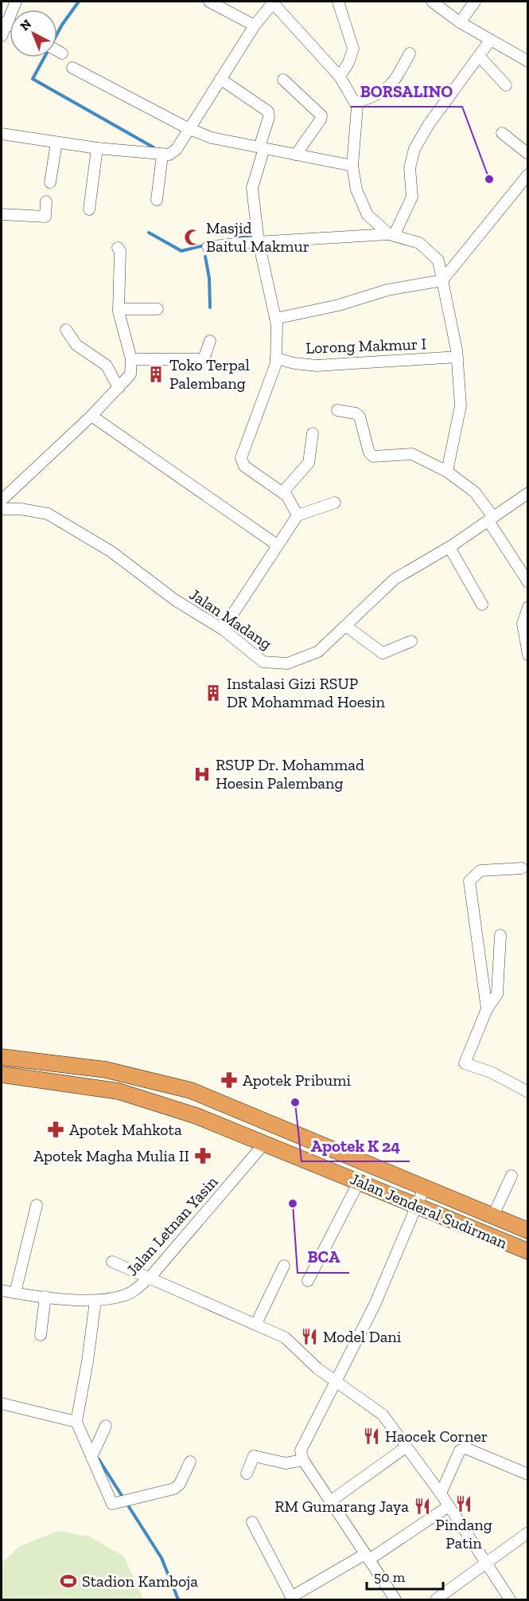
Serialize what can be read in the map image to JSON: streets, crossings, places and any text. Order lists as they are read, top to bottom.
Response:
{
  "streets": {
    "highway": ["Jalan Jenderal Sudirman"],
    "street": ["Lorong Makmur I", "Jalan Madang", "Jalan Letnan Yasin"]
  },
  "crossings": [
    ["Jalan Jenderal Sudirman", "Jalan Letnan Yasin"]
  ],
  "places": {
    "other": ["BORSALINO", "Apotek K 24", "BCA"],
    "mosque": ["Masjid Baitul Makmur"],
    "building": ["Toko Terpal Palembang", "Instalasi Gizi RSUP DR Mohammad Hoesin"],
    "hospital": ["RSUP Dr. Mohammad Hoesin Palembang"],
    "pharmacy": ["Apotek Pribumi", "Apotek Mahkota", "Apotek Magha Mulia II"],
    "restaurant": [
      "Model Dani",
      "Haocek Corner",
      "Pindang Patin",
      "RM Gumarang Jaya"
    ],
    "sports": ["Stadion Kamboja"]
  },
  "scale_bar": "50 m",
  "north": "top left"
}
